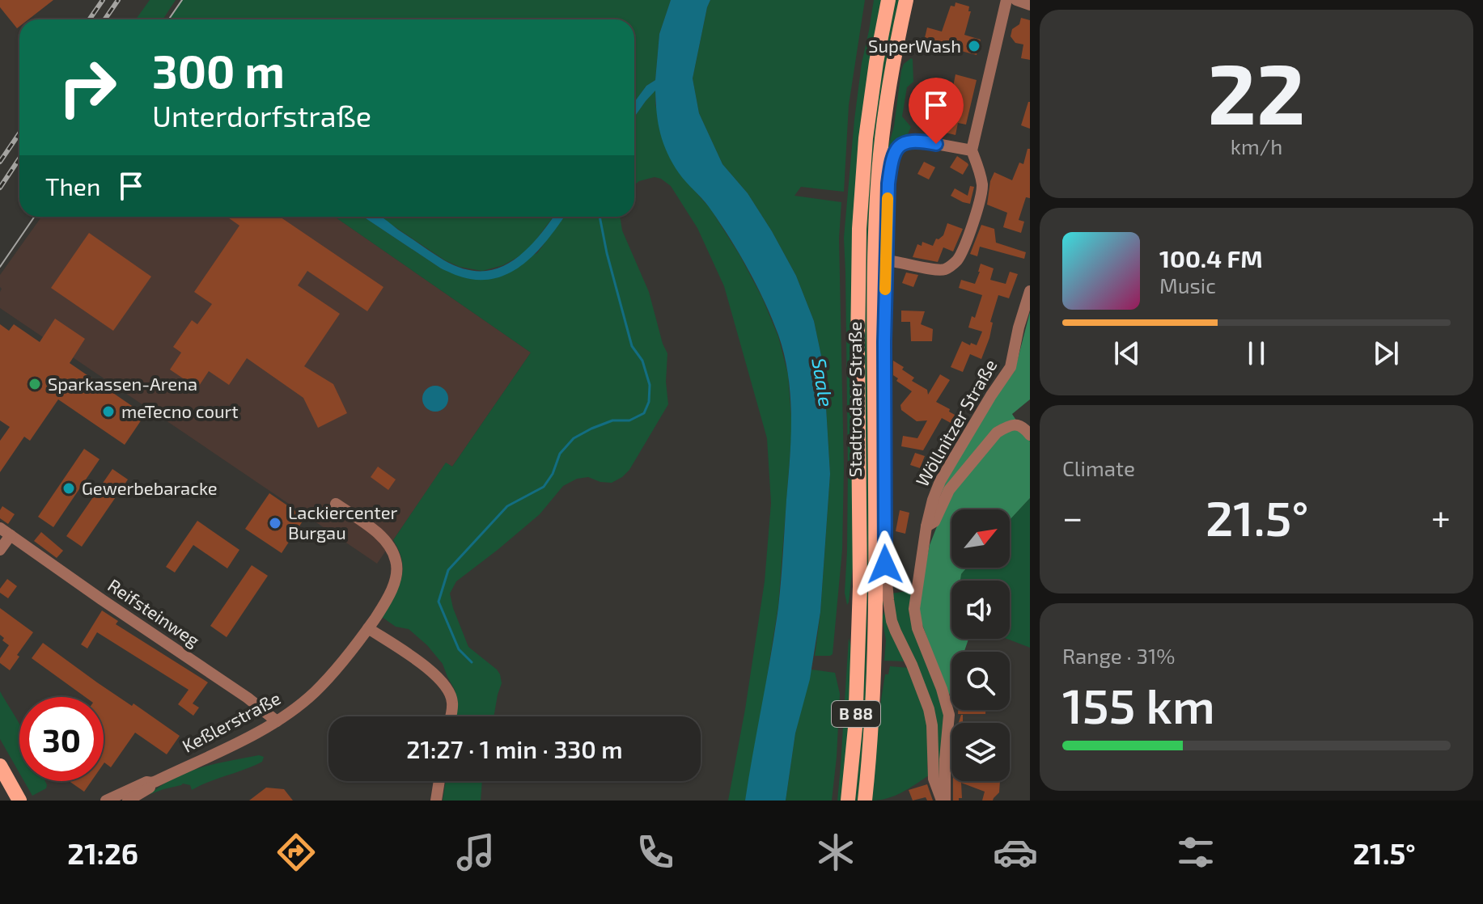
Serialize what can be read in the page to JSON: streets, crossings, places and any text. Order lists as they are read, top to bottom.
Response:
{
  "streets": {
    "main road": ["Stadtrodaer Straße", "B 88"],
    "street": ["Wöllnitzer Straße", "Reifsteinweg", "Keßlerstraße"]
  },
  "crossings": [
    ["Reifsteinweg", "Keßlerstraße"]
  ],
  "water": ["Saale"],
  "places": [
    "SuperWash",
    "Sparkassen-Arena",
    "meTecno court",
    "Gewerbebaracke",
    "Lackiercenter Burgau"
  ],
  "north": "top right",
  "page": {
    "tile": [
      ["22", "km/h"],
      "Climate",
      ["Range · 31%", "155 km"]
    ],
    "turn": ["300 m", "Unterdorfstraße"],
    "then": "Then",
    "song": ["100.4 FM", "Music"],
    "heat": ["−", "21.5°", "+"],
    "limit": "30",
    "trip": "21:27 · 1 min · 330 m",
    "tabs": ["21:26", "21.5°"]
  }
}
